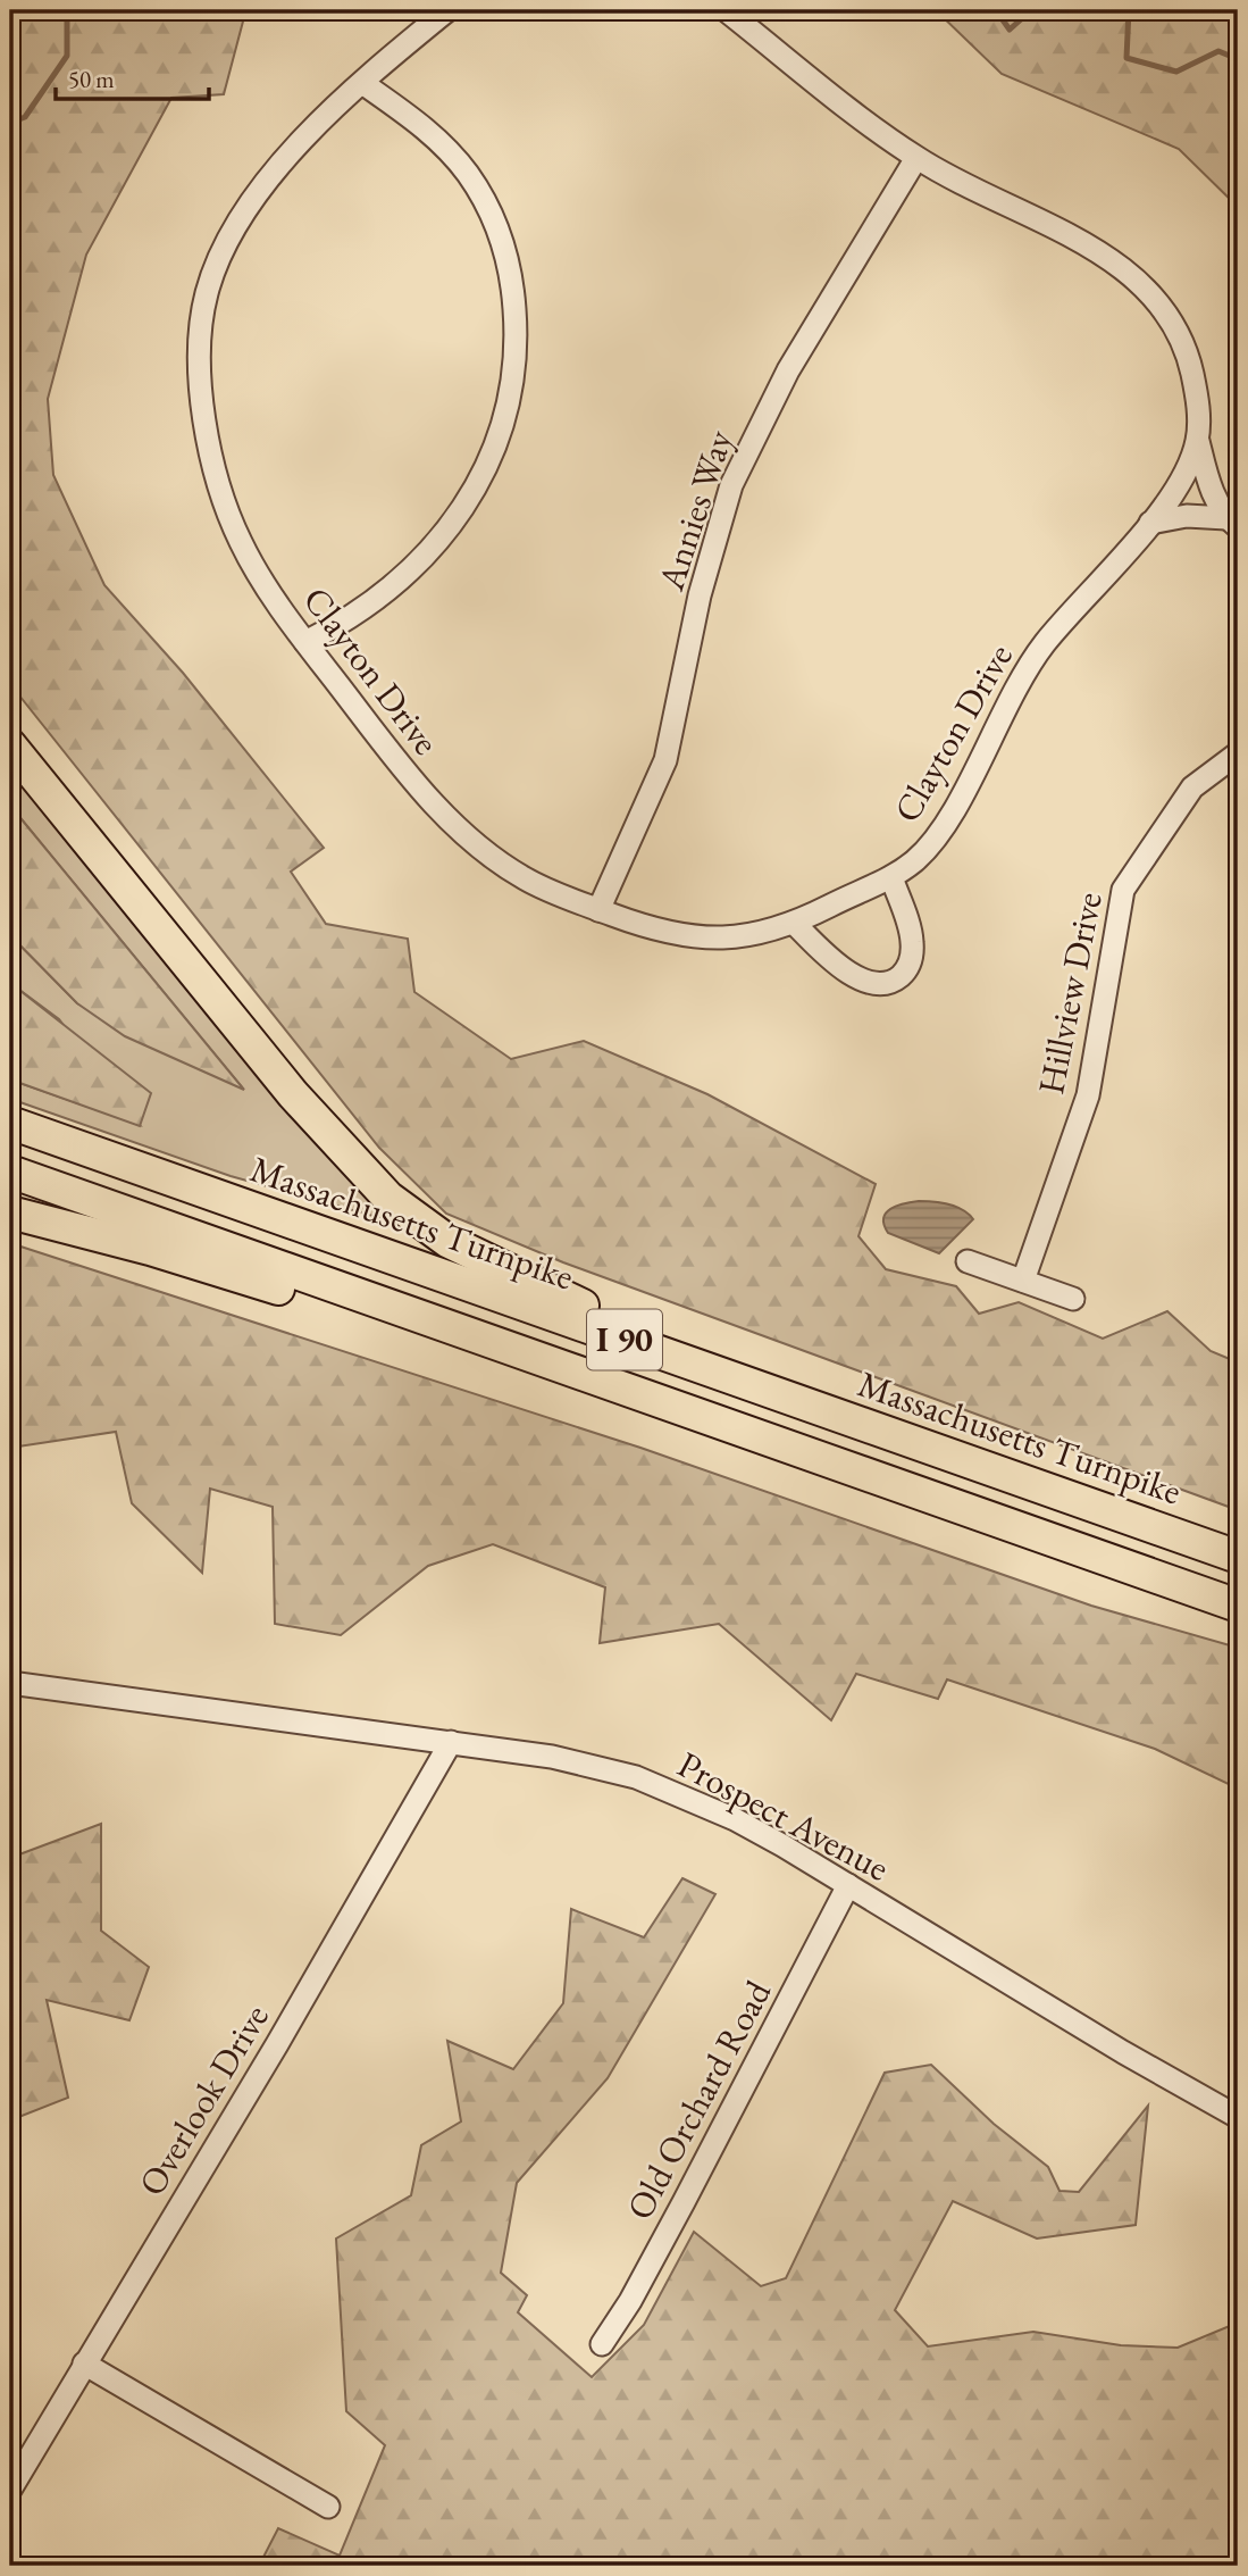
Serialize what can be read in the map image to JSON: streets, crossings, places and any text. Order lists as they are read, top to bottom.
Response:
{
  "streets": {
    "highway": ["Massachusetts Turnpike", "I 90"],
    "street": [
      "Annies Way",
      "Clayton Drive",
      "Hillview Drive",
      "Prospect Avenue",
      "Overlook Drive",
      "Old Orchard Road"
    ]
  },
  "crossings": [
    ["Annies Way", "Clayton Drive"],
    ["Prospect Avenue", "Overlook Drive"],
    ["Prospect Avenue", "Old Orchard Road"]
  ],
  "scale_bar": "50 m"
}
